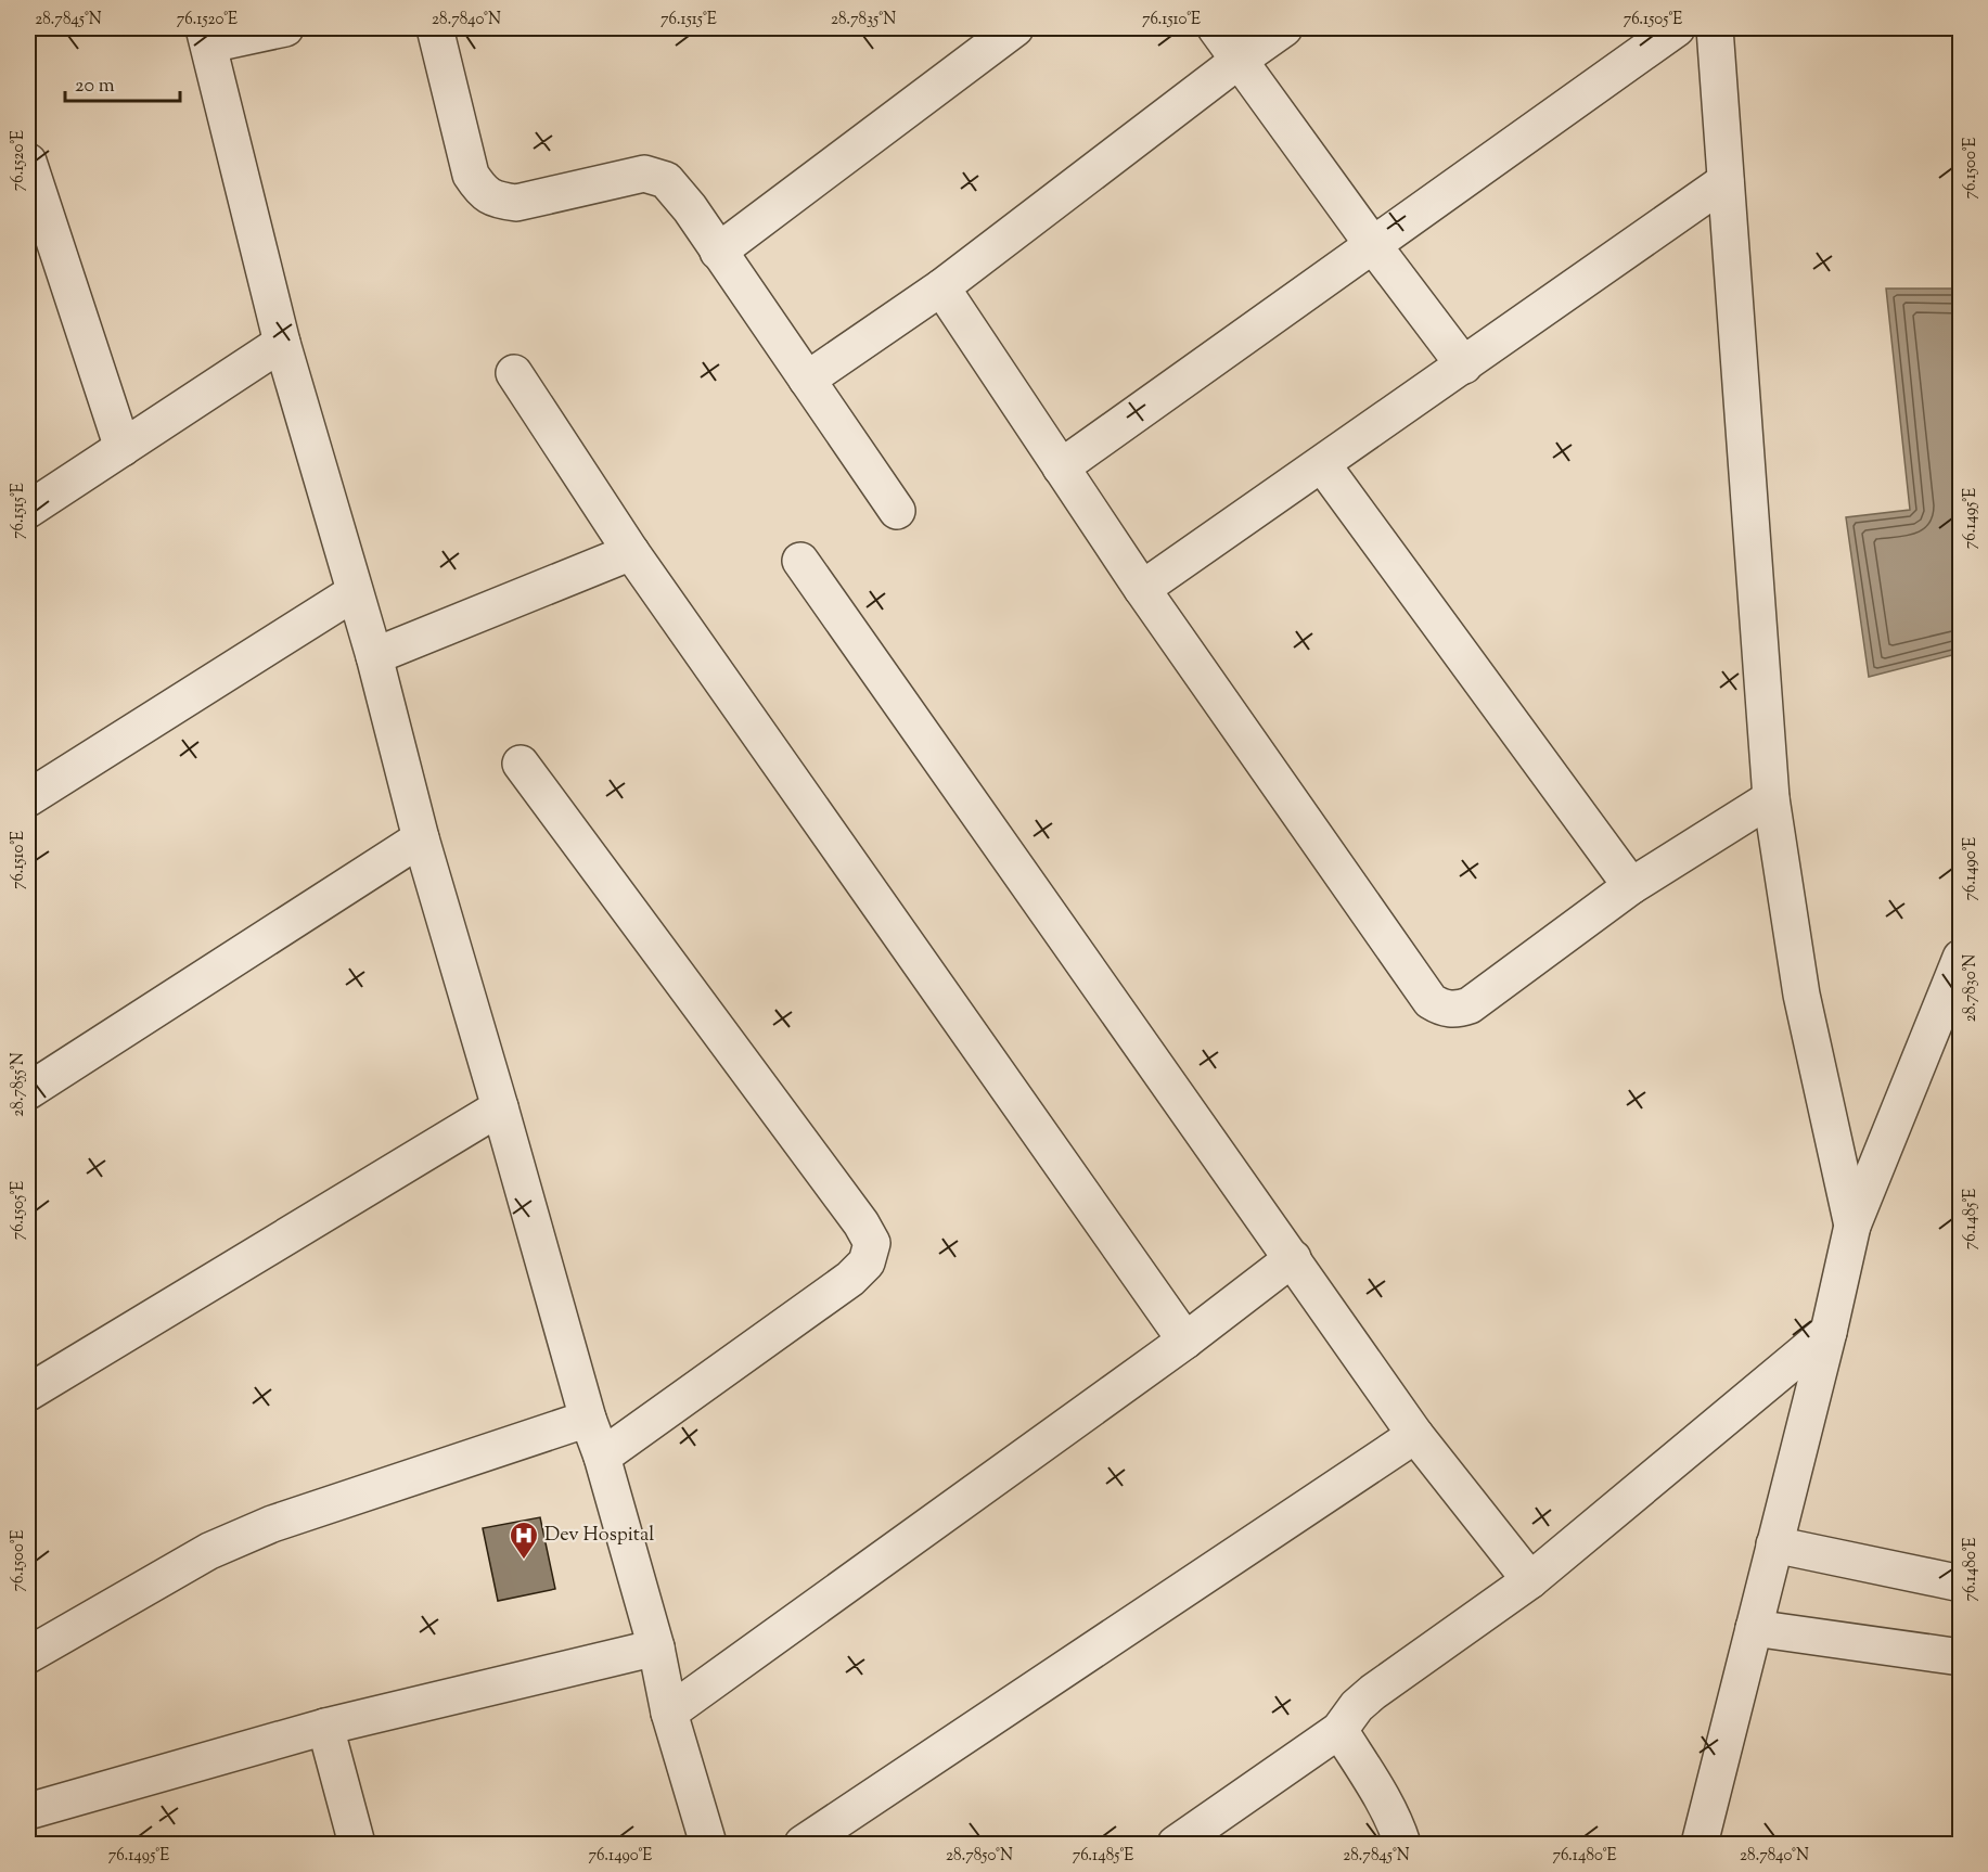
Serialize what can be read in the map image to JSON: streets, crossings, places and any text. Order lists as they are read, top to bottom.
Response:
{
  "places": {
    "hospital": ["Dev Hospital"]
  },
  "scale_bar": "20 m",
  "coordinates": [
    "28.7845°N",
    "76.1520°E",
    "28.7840°N",
    "76.1515°E",
    "28.7835°N",
    "76.1510°E",
    "76.1505°E",
    "76.1500°E",
    "76.1495°E",
    "76.1490°E",
    "28.7830°N",
    "28.7855°N",
    "76.1485°E",
    "76.1480°E",
    "28.7850°N"
  ]
}
